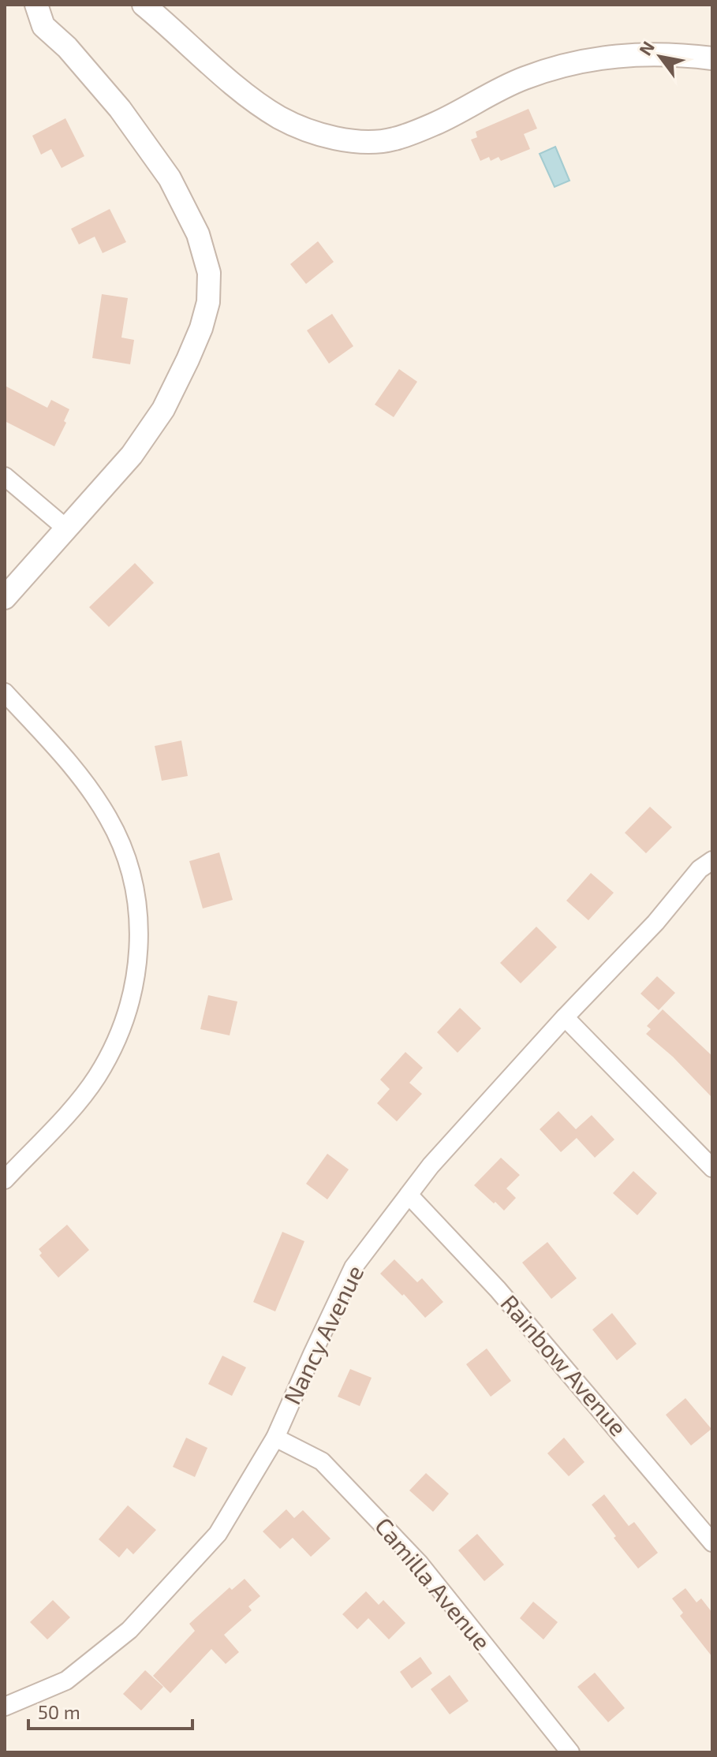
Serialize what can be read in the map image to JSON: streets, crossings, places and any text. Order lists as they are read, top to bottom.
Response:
{
  "streets": {
    "street": ["Nancy Avenue", "Rainbow Avenue", "Camilla Avenue"]
  },
  "crossings": [
    ["Nancy Avenue", "Rainbow Avenue"],
    ["Nancy Avenue", "Camilla Avenue"]
  ],
  "scale_bar": "50 m",
  "north": "top left"
}
